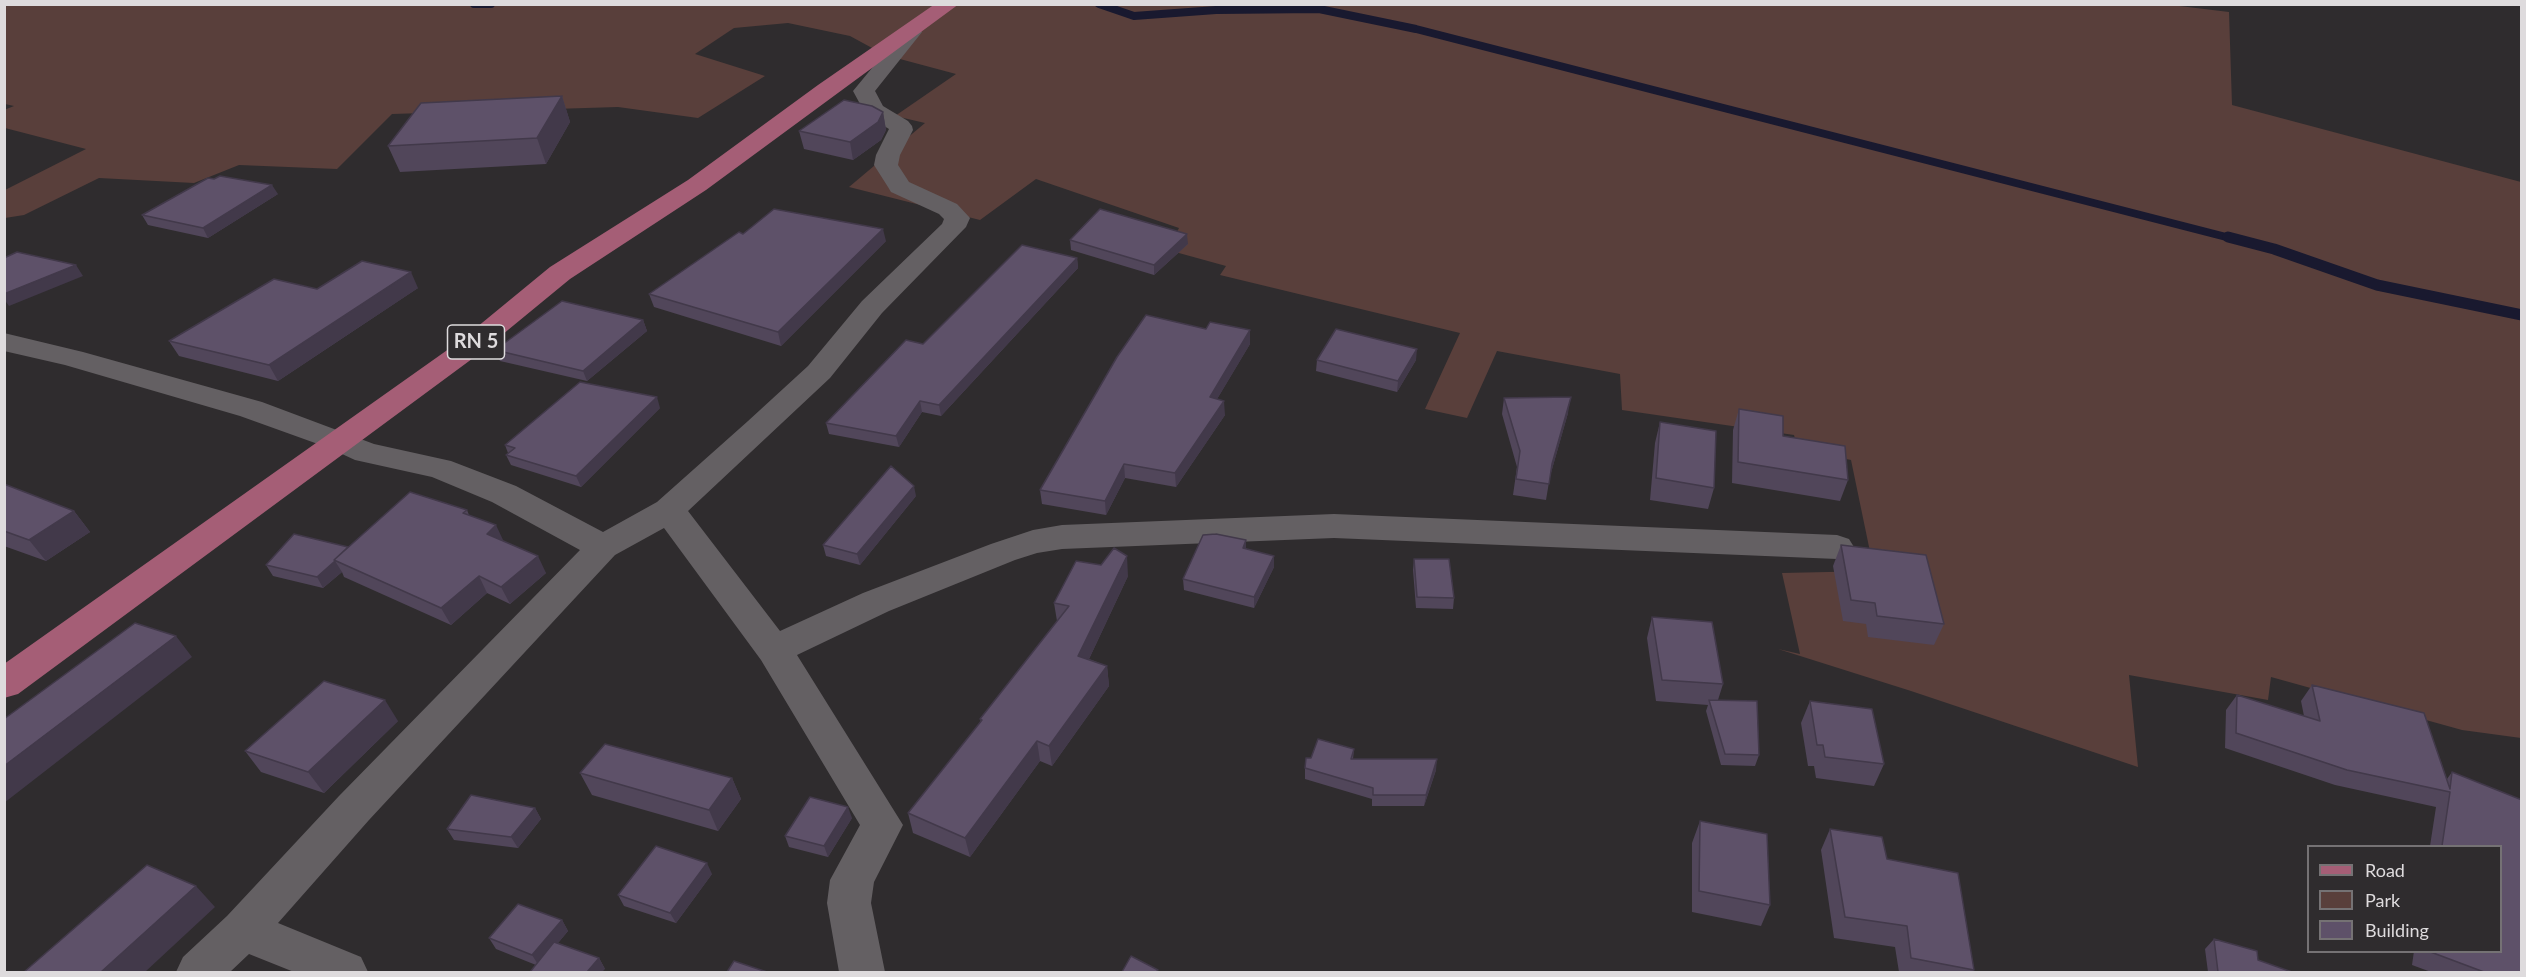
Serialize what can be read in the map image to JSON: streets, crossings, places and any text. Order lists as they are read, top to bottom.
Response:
{
  "streets": {
    "main road": ["RN 5"]
  },
  "legend": ["Road", "Park", "Building"]
}
